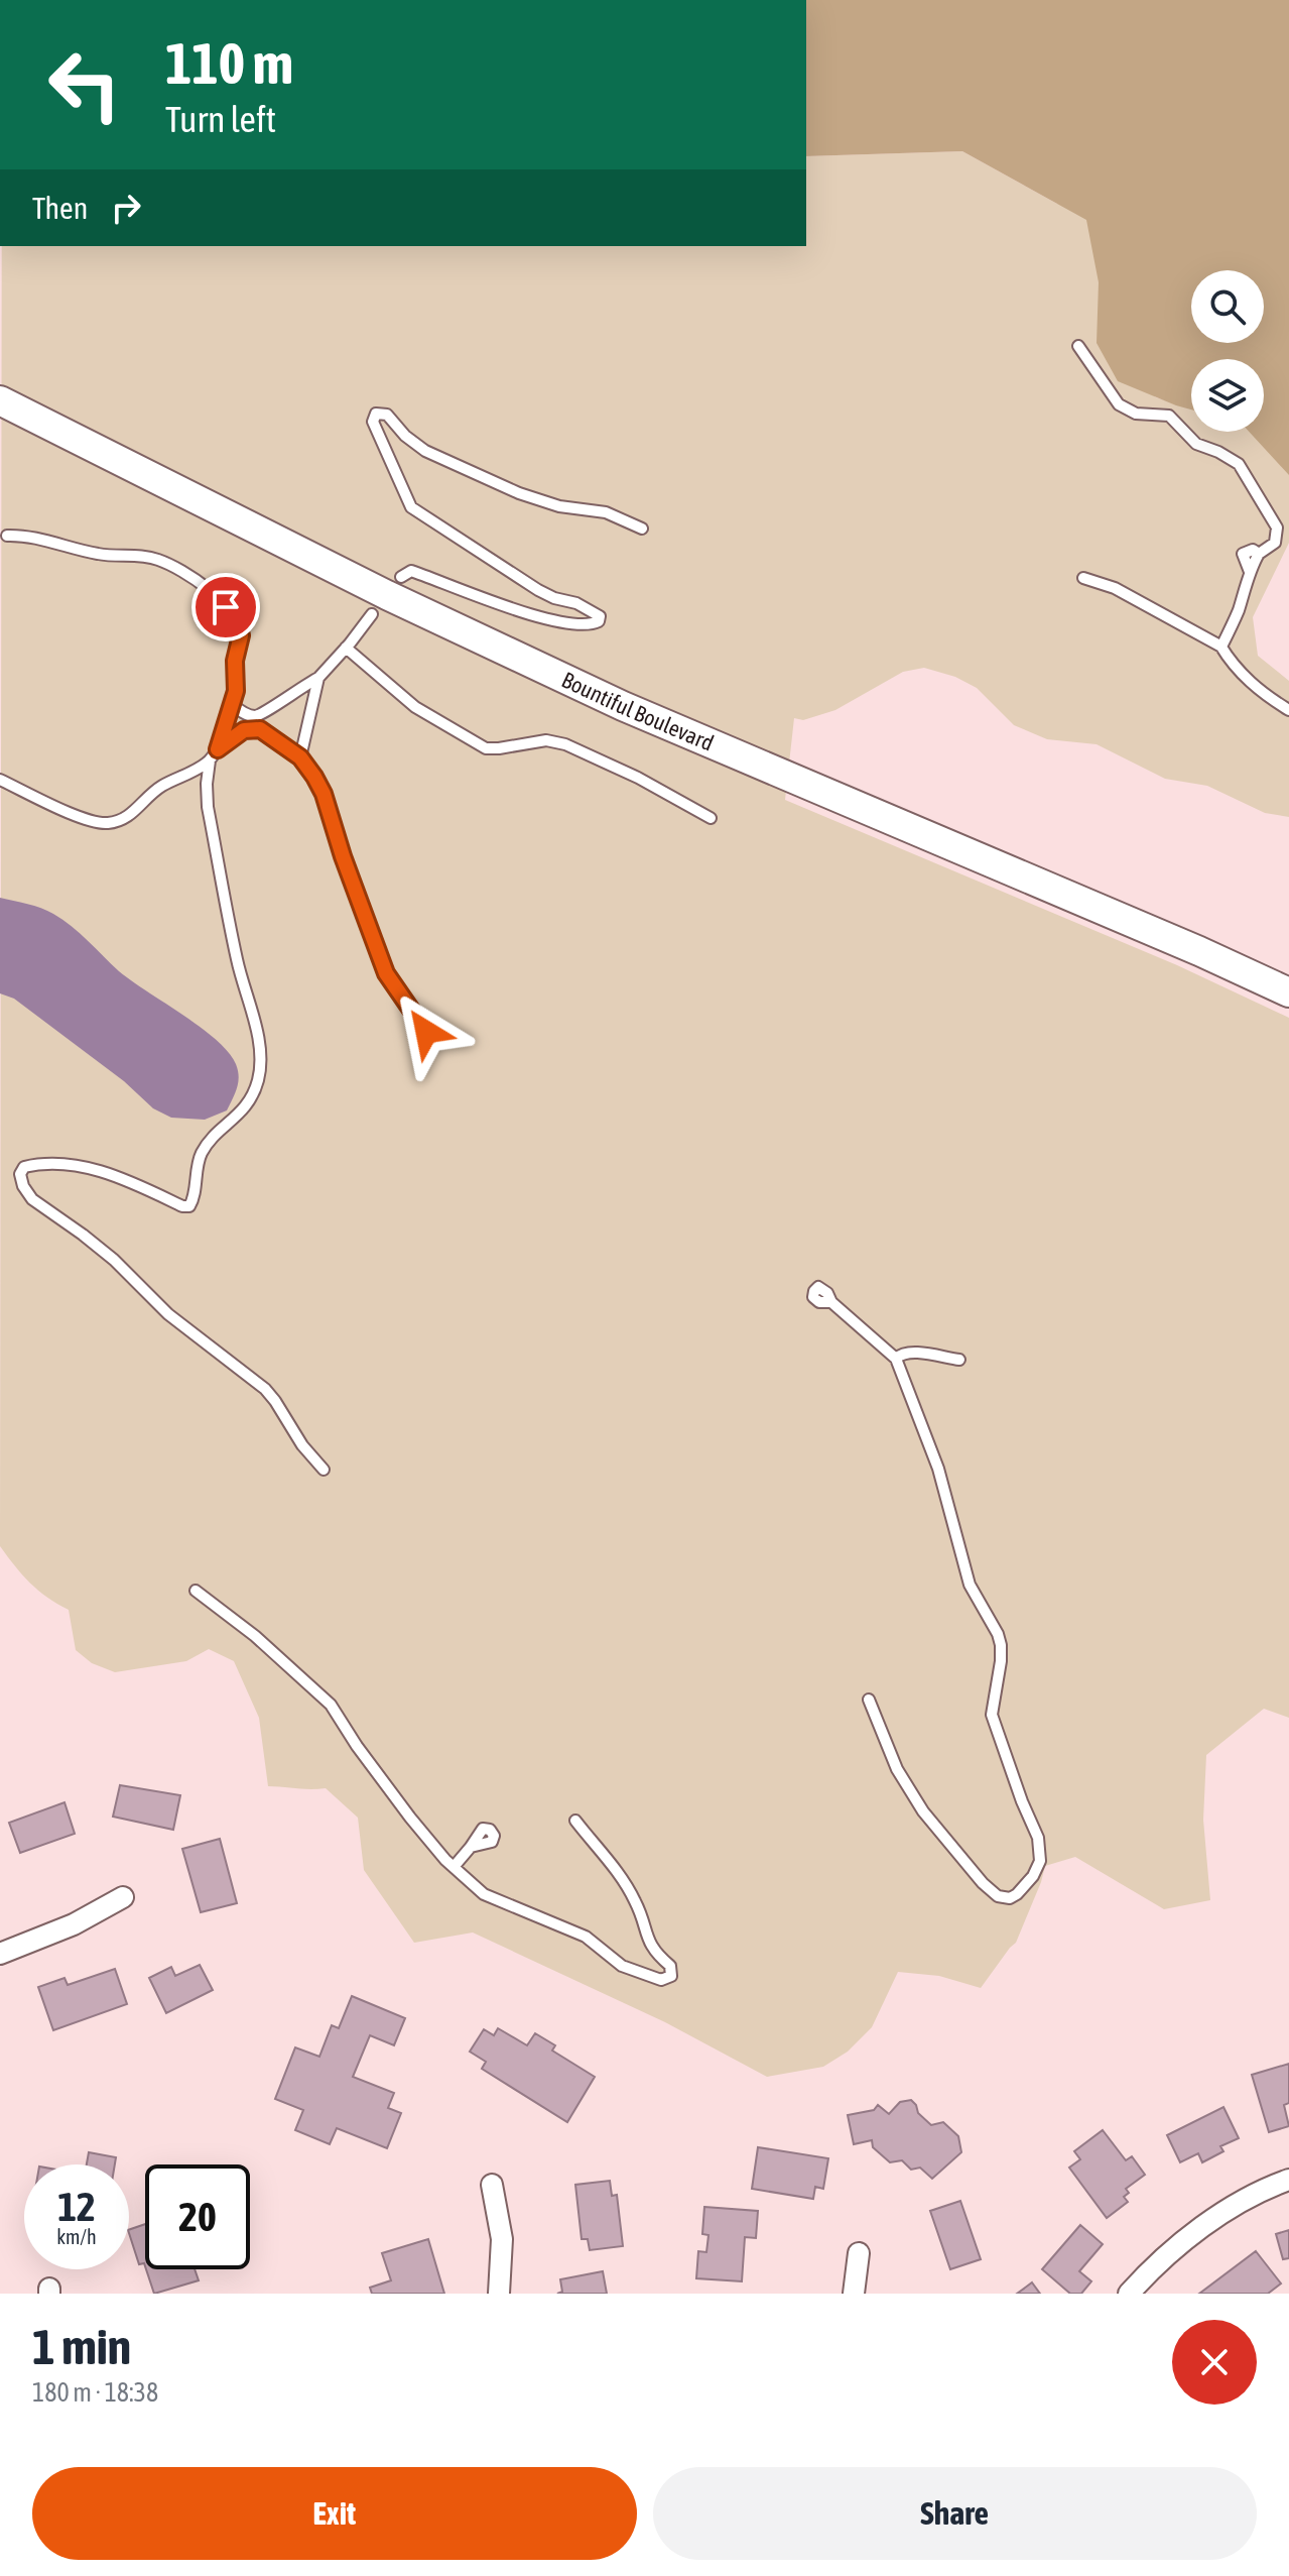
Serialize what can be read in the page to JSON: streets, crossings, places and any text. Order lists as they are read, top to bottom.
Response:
{
  "streets": {
    "main road": ["Bountiful Boulevard"]
  },
  "page": {
    "turn": ["110 m", "Turn left"],
    "then": "Then",
    "speed": "12 km/h",
    "limit": "20",
    "heading": ["1 min", "180 m · 18:38"],
    "buttons": ["Exit", "Share"]
  }
}
